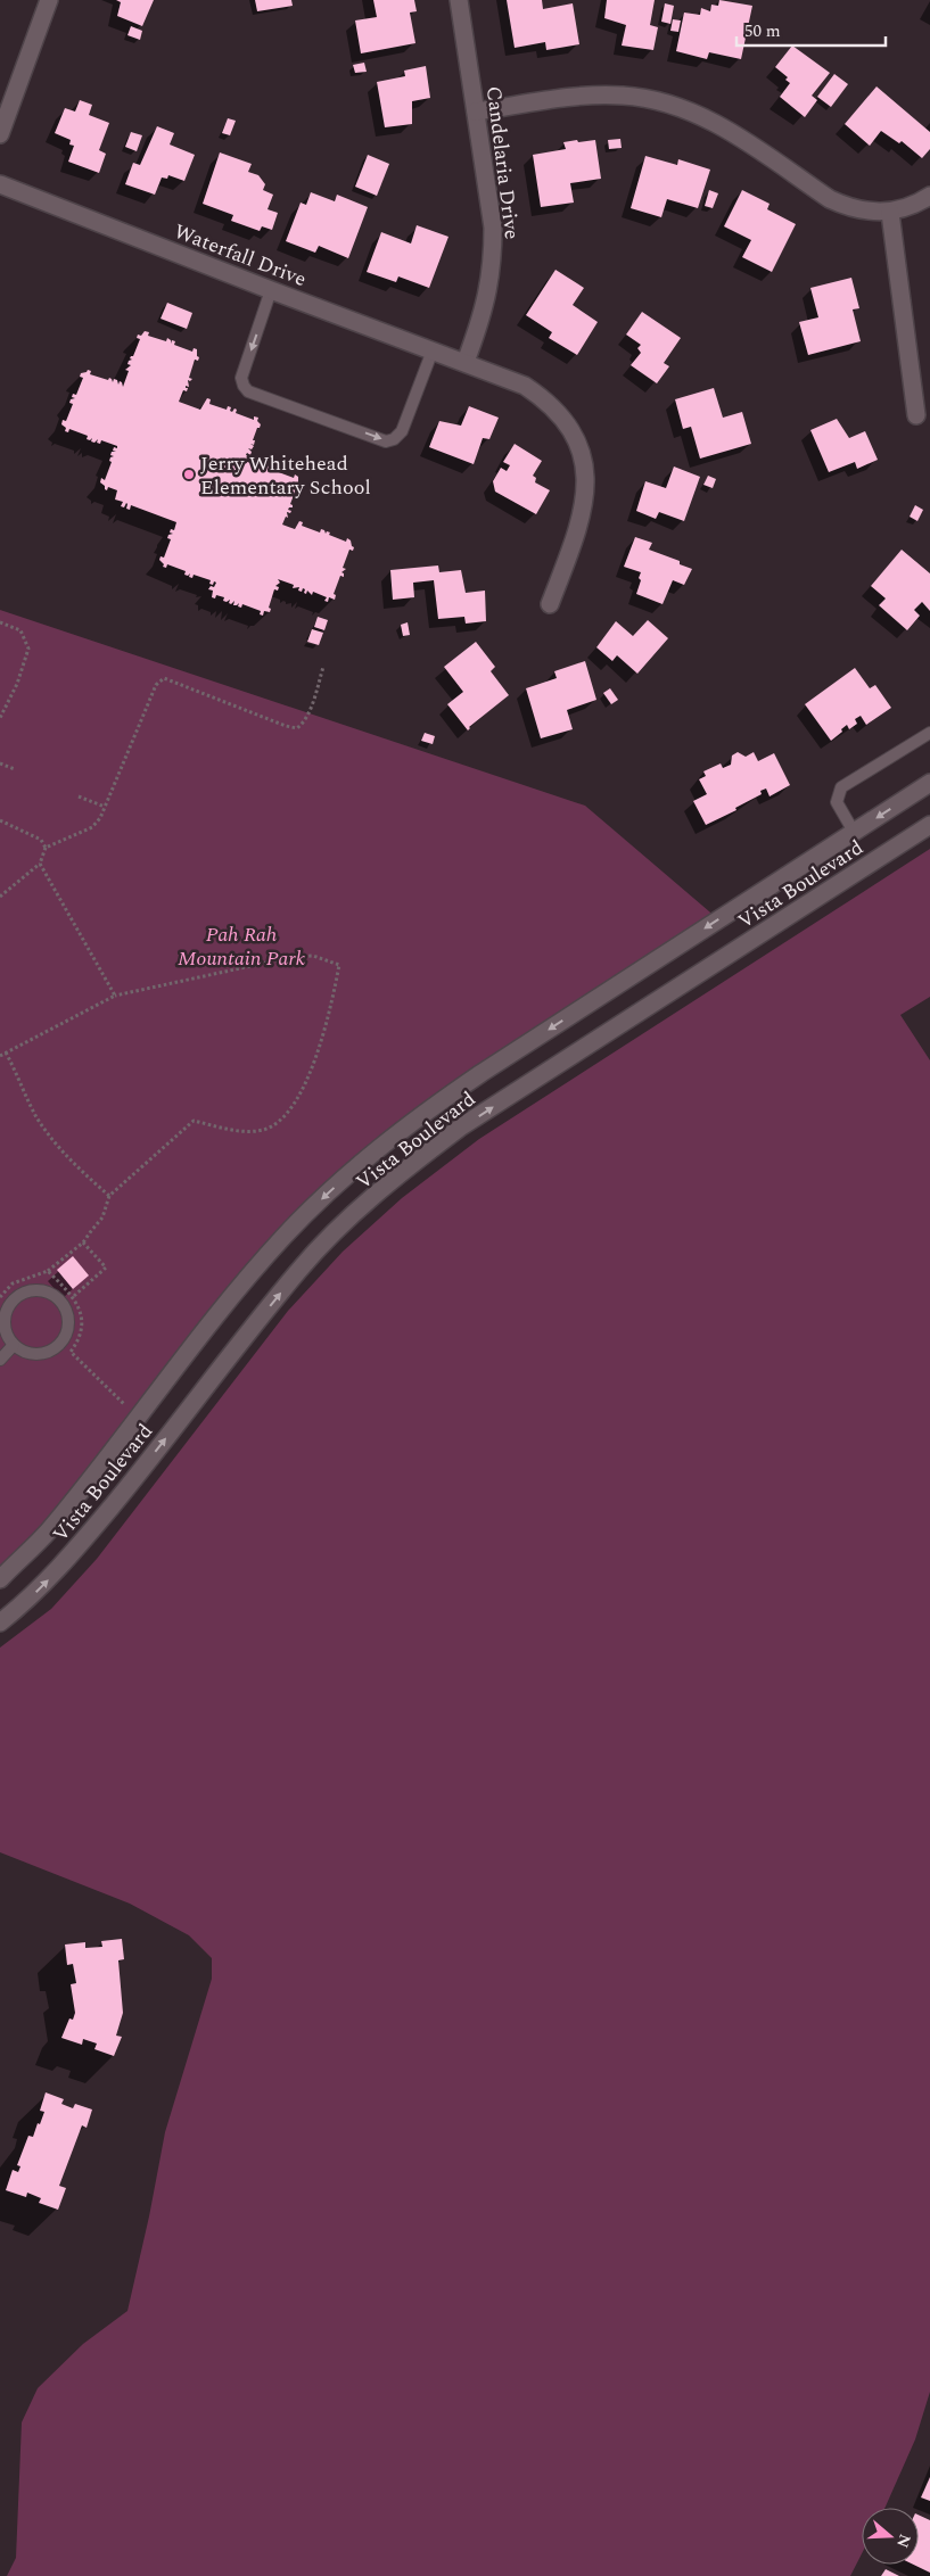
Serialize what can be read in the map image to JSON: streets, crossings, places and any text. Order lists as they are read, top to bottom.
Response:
{
  "streets": {
    "main road": ["Candelaria Drive", "Waterfall Drive", "Vista Boulevard"]
  },
  "crossings": [
    ["Candelaria Drive", "Waterfall Drive"]
  ],
  "parks": ["Pah Rah Mountain Park"],
  "places": ["Jerry Whitehead Elementary School"],
  "scale_bar": "50 m",
  "north": "right"
}
